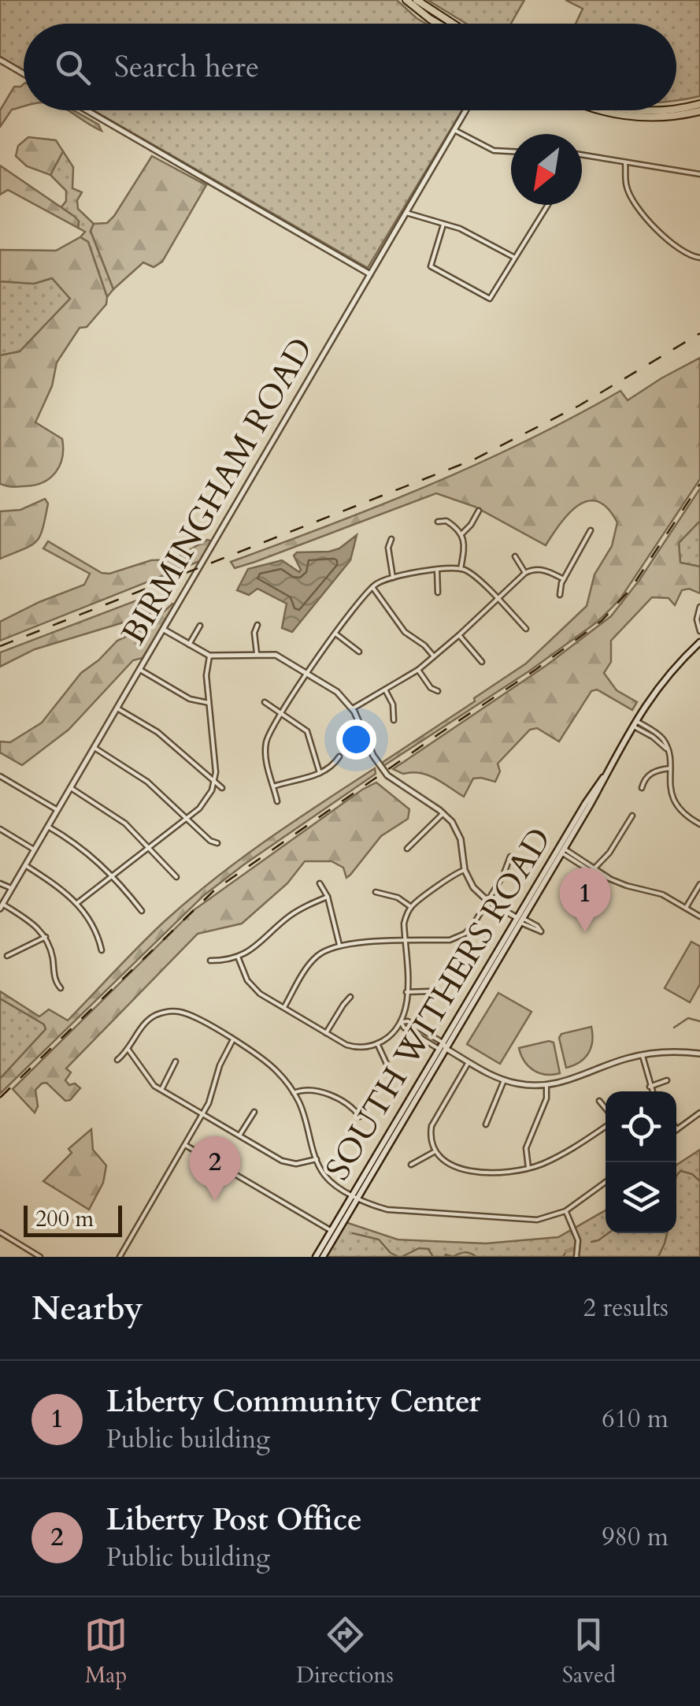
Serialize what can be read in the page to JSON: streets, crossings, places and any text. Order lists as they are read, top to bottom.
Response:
{
  "streets": {
    "main road": ["SOUTH WITHERS ROAD"],
    "street": ["BIRMINGHAM ROAD"]
  },
  "scale_bar": "200 m",
  "north": "bottom left",
  "page": {
    "search": "Search here",
    "pins": ["1", "2"],
    "scale": "200 m",
    "heading": ["Nearby", "2 results"],
    "list": [
      {
        "mark": "1",
        "name": "Liberty Community Center",
        "note": "Public building",
        "value": "610 m"
      },
      {
        "mark": "2",
        "name": "Liberty Post Office",
        "note": "Public building",
        "value": "980 m"
      }
    ],
    "nav": ["Map", "Directions", "Saved"]
  }
}
